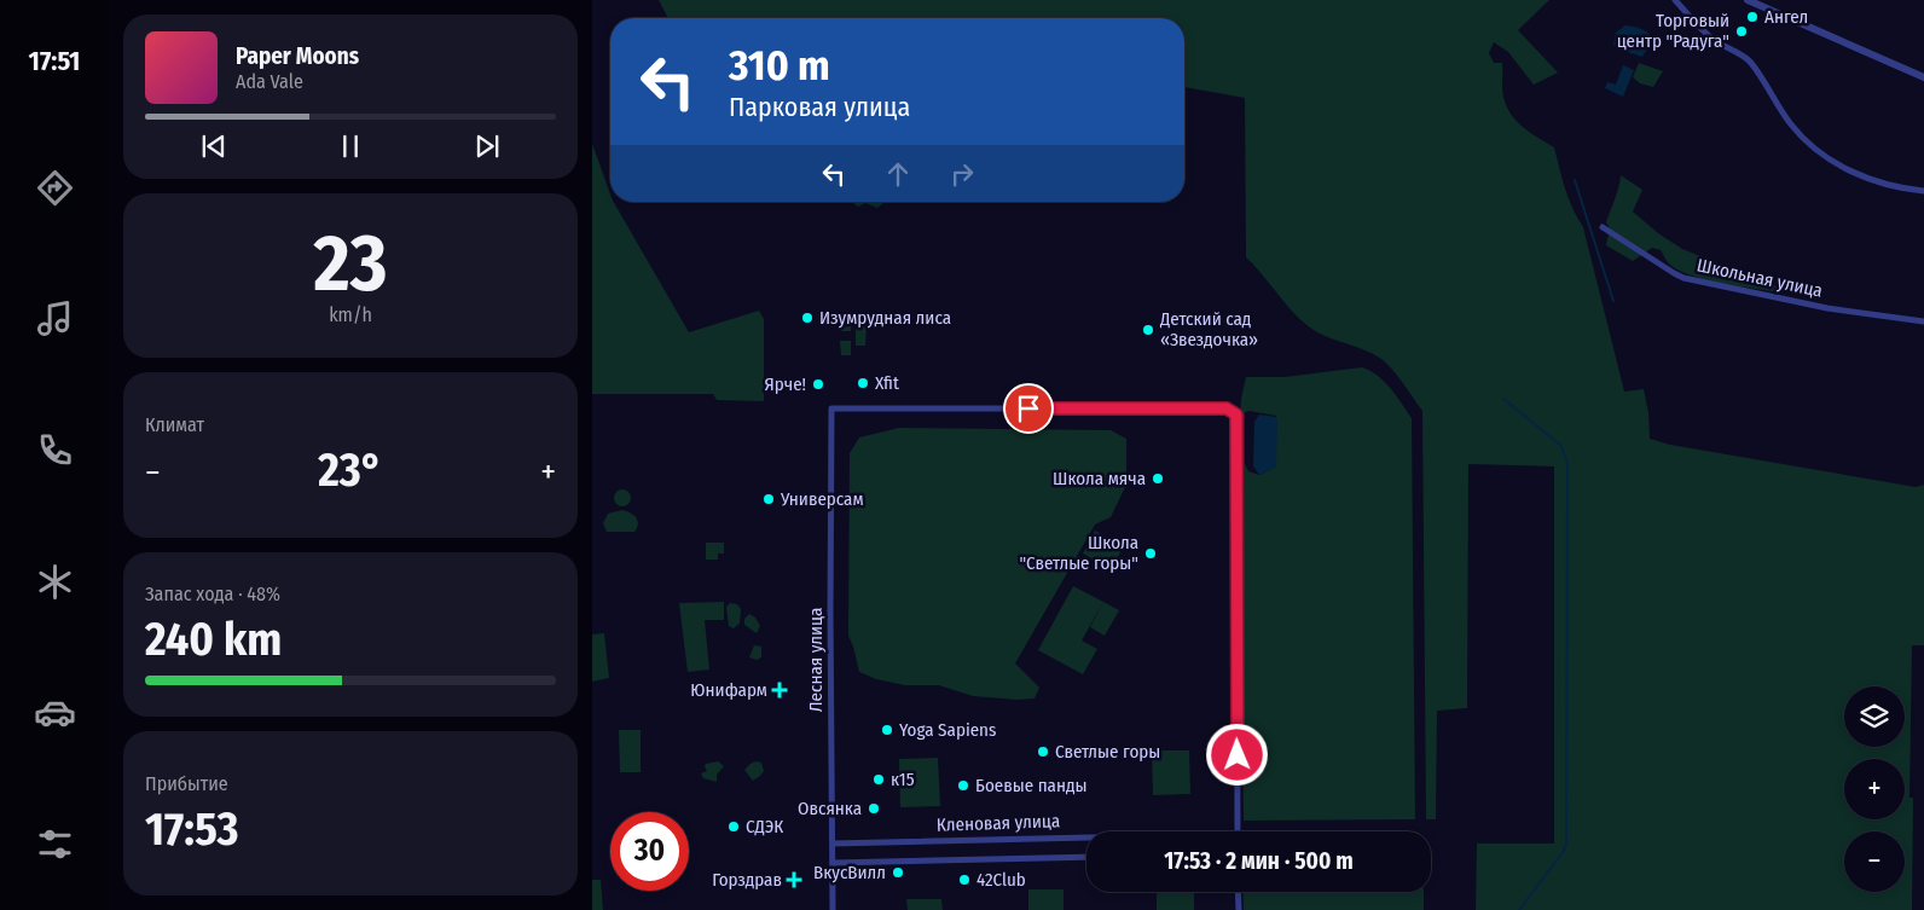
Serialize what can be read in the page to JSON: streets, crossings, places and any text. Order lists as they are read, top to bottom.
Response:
{
  "streets": {
    "street": ["Школьная улица", "Лесная улица", "Кленовая улица"]
  },
  "crossings": [
    ["Лесная улица", "Кленовая улица"]
  ],
  "places": {
    "other": [
      "Ангел",
      "Торговый центр \"Радуга\"",
      "Изумрудная лиса",
      "Детский сад «Звездочка»",
      "Xfit",
      "Ярче!",
      "Школа мяча",
      "Универсам",
      "Школа \"Светлые горы\"",
      "Yoga Sapiens",
      "Светлые горы",
      "к15",
      "Боевые панды",
      "Овсянка",
      "СДЭК",
      "ВкусВилл",
      "42Club"
    ],
    "health": ["Юнифарм", "Горздрав"]
  },
  "page": {
    "tabs": "17:51",
    "turn": ["310 m", "Парковая улица"],
    "song": ["Paper Moons", "Ada Vale"],
    "tile": [
      ["23", "km/h"],
      "Климат",
      ["Запас хода · 48%", "240 km"],
      ["Прибытие", "17:53"]
    ],
    "heat": ["−", "23°", "+"],
    "map_buttons": ["+", "−"],
    "limit": "30",
    "trip": "17:53 · 2 мин · 500 m"
  }
}
